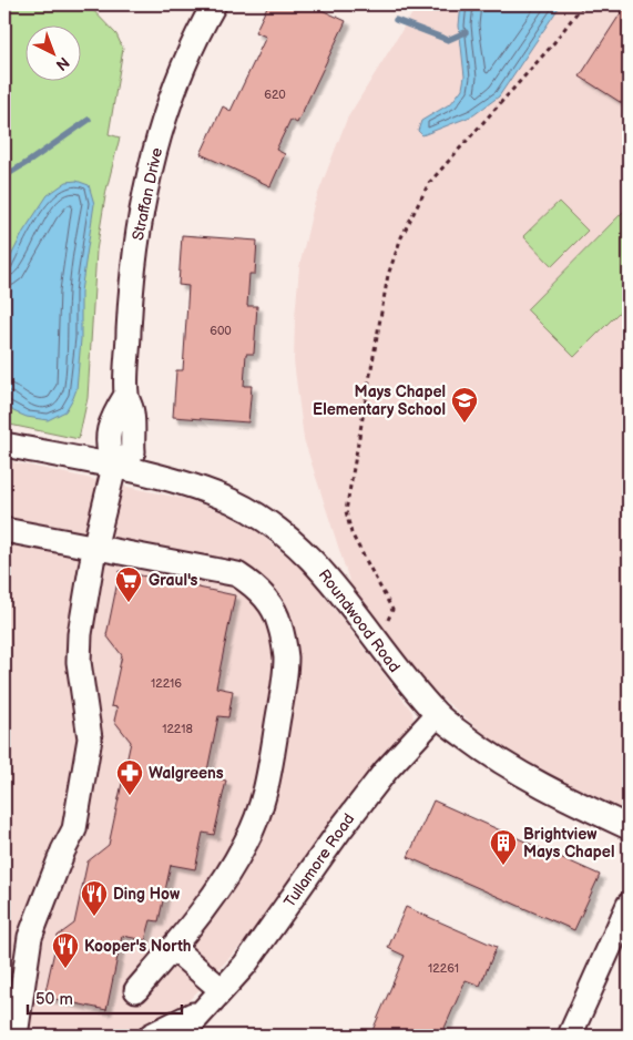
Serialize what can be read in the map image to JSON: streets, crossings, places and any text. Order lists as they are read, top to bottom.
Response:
{
  "streets": {
    "street": ["Straffan Drive", "Roundwood Road", "Tullamore Road"]
  },
  "crossings": [
    ["Straffan Drive", "Roundwood Road"],
    ["Roundwood Road", "Tullamore Road"]
  ],
  "places": {
    "school or university": ["Mays Chapel Elementary School"],
    "supermarket": ["Graul's"],
    "pharmacy": ["Walgreens"],
    "building": ["Brightview Mays Chapel"],
    "restaurant": ["Ding How", "Kooper's North"]
  },
  "house_numbers": [
    "620",
    "600",
    "12216",
    "12218",
    "12261"
  ],
  "scale_bar": "50 m",
  "north": "bottom right"
}
